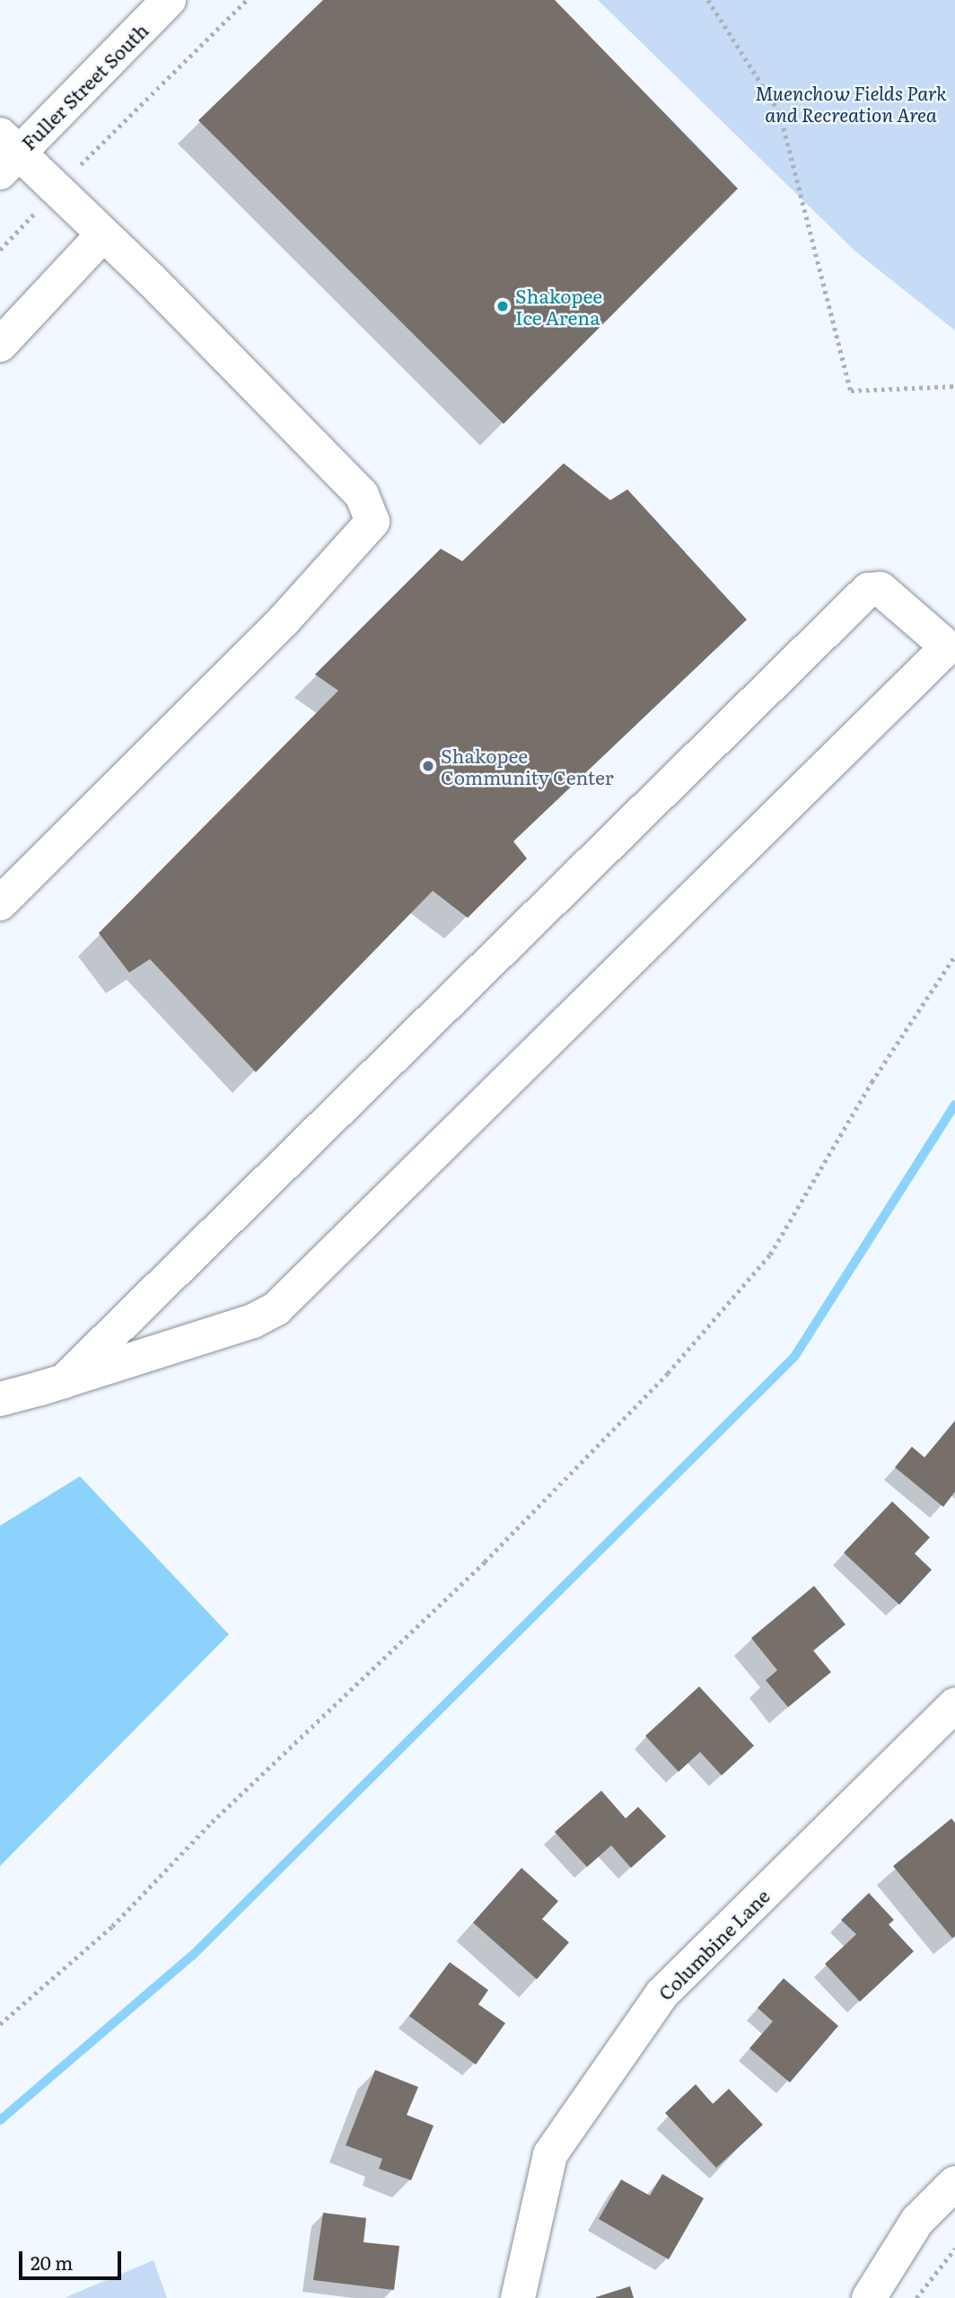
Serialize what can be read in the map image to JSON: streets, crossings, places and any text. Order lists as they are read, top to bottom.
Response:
{
  "streets": {
    "street": ["Fuller Street South", "Columbine Lane"]
  },
  "parks": ["Muenchow Fields Park and Recreation Area"],
  "places": ["Shakopee Ice Arena", "Shakopee Community Center"],
  "scale_bar": "20 m"
}
